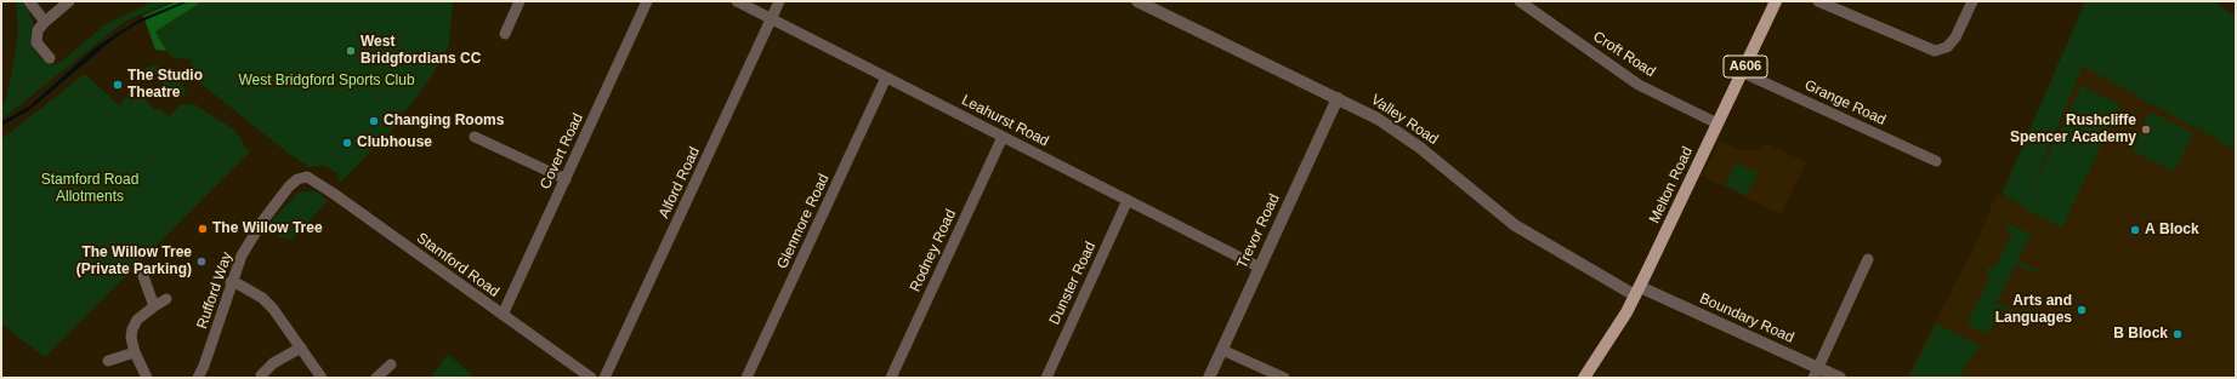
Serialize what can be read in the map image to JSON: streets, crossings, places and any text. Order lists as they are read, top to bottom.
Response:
{
  "streets": {
    "main road": ["A606", "Melton Road"],
    "street": [
      "Croft Road",
      "Grange Road",
      "Valley Road",
      "Leahurst Road",
      "Covert Road",
      "Alford Road",
      "Glenmore Road",
      "Trevor Road",
      "Rodney Road",
      "Stamford Road",
      "Dunster Road",
      "Rufford Way",
      "Boundary Road"
    ]
  },
  "crossings": [
    ["Croft Road", "Melton Road"],
    ["Grange Road", "Melton Road"],
    ["Valley Road", "Melton Road"],
    ["Valley Road", "Trevor Road"],
    ["Valley Road", "Boundary Road"],
    ["Leahurst Road", "Alford Road"],
    ["Leahurst Road", "Glenmore Road"],
    ["Leahurst Road", "Trevor Road"],
    ["Leahurst Road", "Rodney Road"],
    ["Leahurst Road", "Dunster Road"],
    ["Covert Road", "Stamford Road"],
    ["Melton Road", "Boundary Road"],
    ["Stamford Road", "Rufford Way"]
  ],
  "parks": ["West Bridgford Sports Club", "Stamford Road Allotments"],
  "places": [
    "West Bridgfordians CC",
    "The Studio Theatre",
    "Changing Rooms",
    "Rushcliffe Spencer Academy",
    "Clubhouse",
    "The Willow Tree",
    "A Block",
    "The Willow Tree (Private Parking)",
    "Arts and Languages",
    "B Block"
  ]
}
